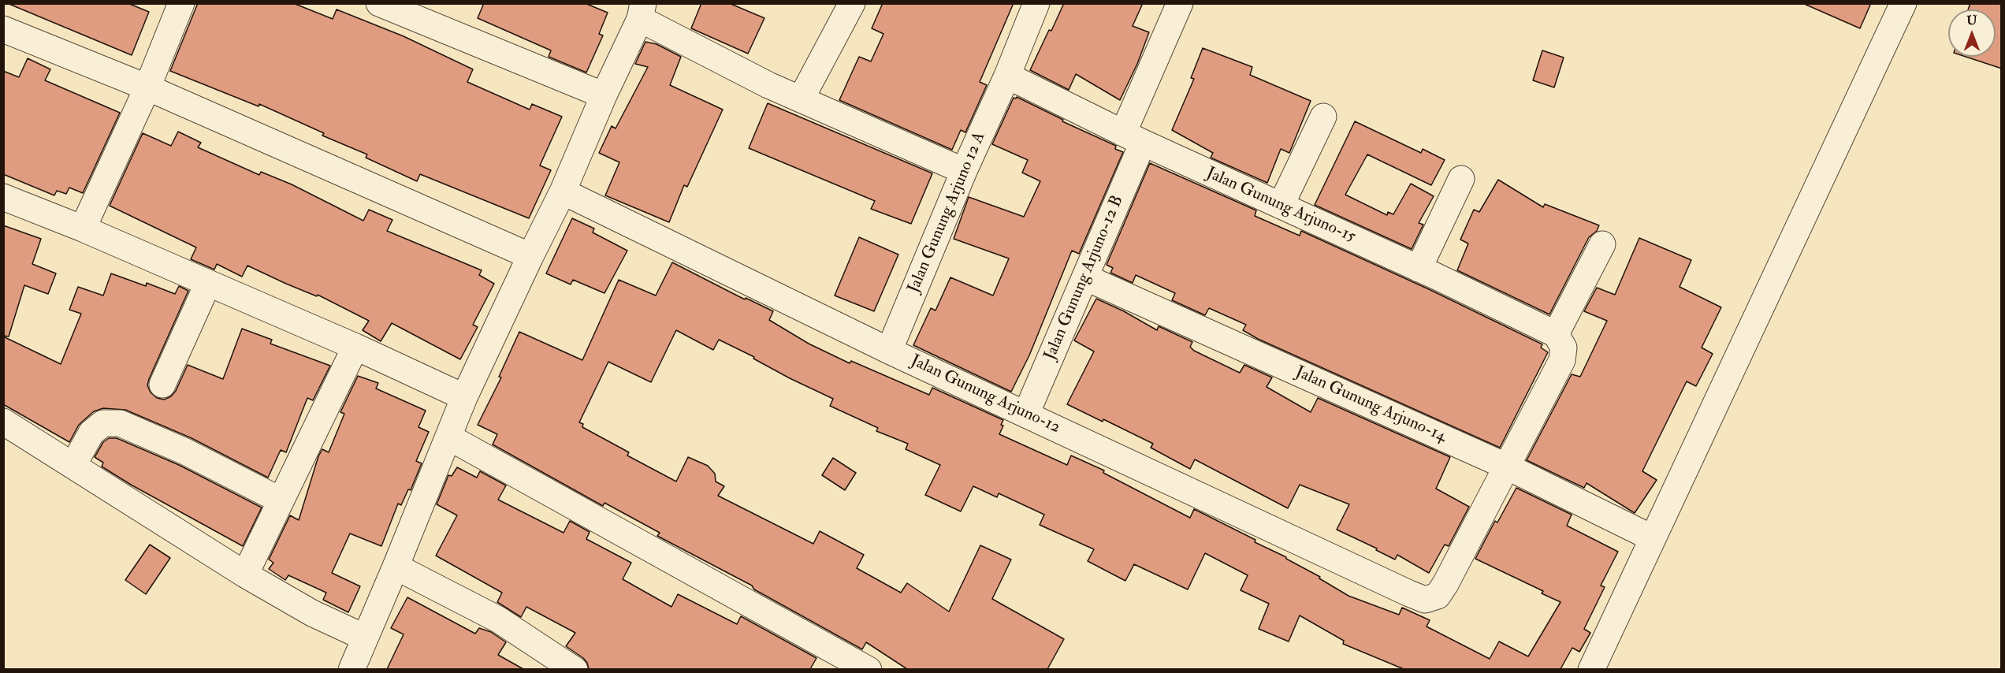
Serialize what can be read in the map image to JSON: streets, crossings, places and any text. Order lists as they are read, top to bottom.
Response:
{
  "streets": {
    "street": [
      "Jalan Gunung Arjuno-15",
      "Jalan Gunung Arjuno 12 A",
      "Jalan Gunung Arjuno-12 B",
      "Jalan Gunung Arjuno-12",
      "Jalan Gunung Arjuno-14"
    ]
  },
  "crossings": [
    ["Jalan Gunung Arjuno-15", "Jalan Gunung Arjuno 12 A"],
    ["Jalan Gunung Arjuno-15", "Jalan Gunung Arjuno-12 B"],
    ["Jalan Gunung Arjuno-15", "Jalan Gunung Arjuno-12"],
    ["Jalan Gunung Arjuno 12 A", "Jalan Gunung Arjuno-12"],
    ["Jalan Gunung Arjuno-12 B", "Jalan Gunung Arjuno-12"],
    ["Jalan Gunung Arjuno-12 B", "Jalan Gunung Arjuno-14"],
    ["Jalan Gunung Arjuno-12", "Jalan Gunung Arjuno-14"]
  ],
  "north": "top"
}
